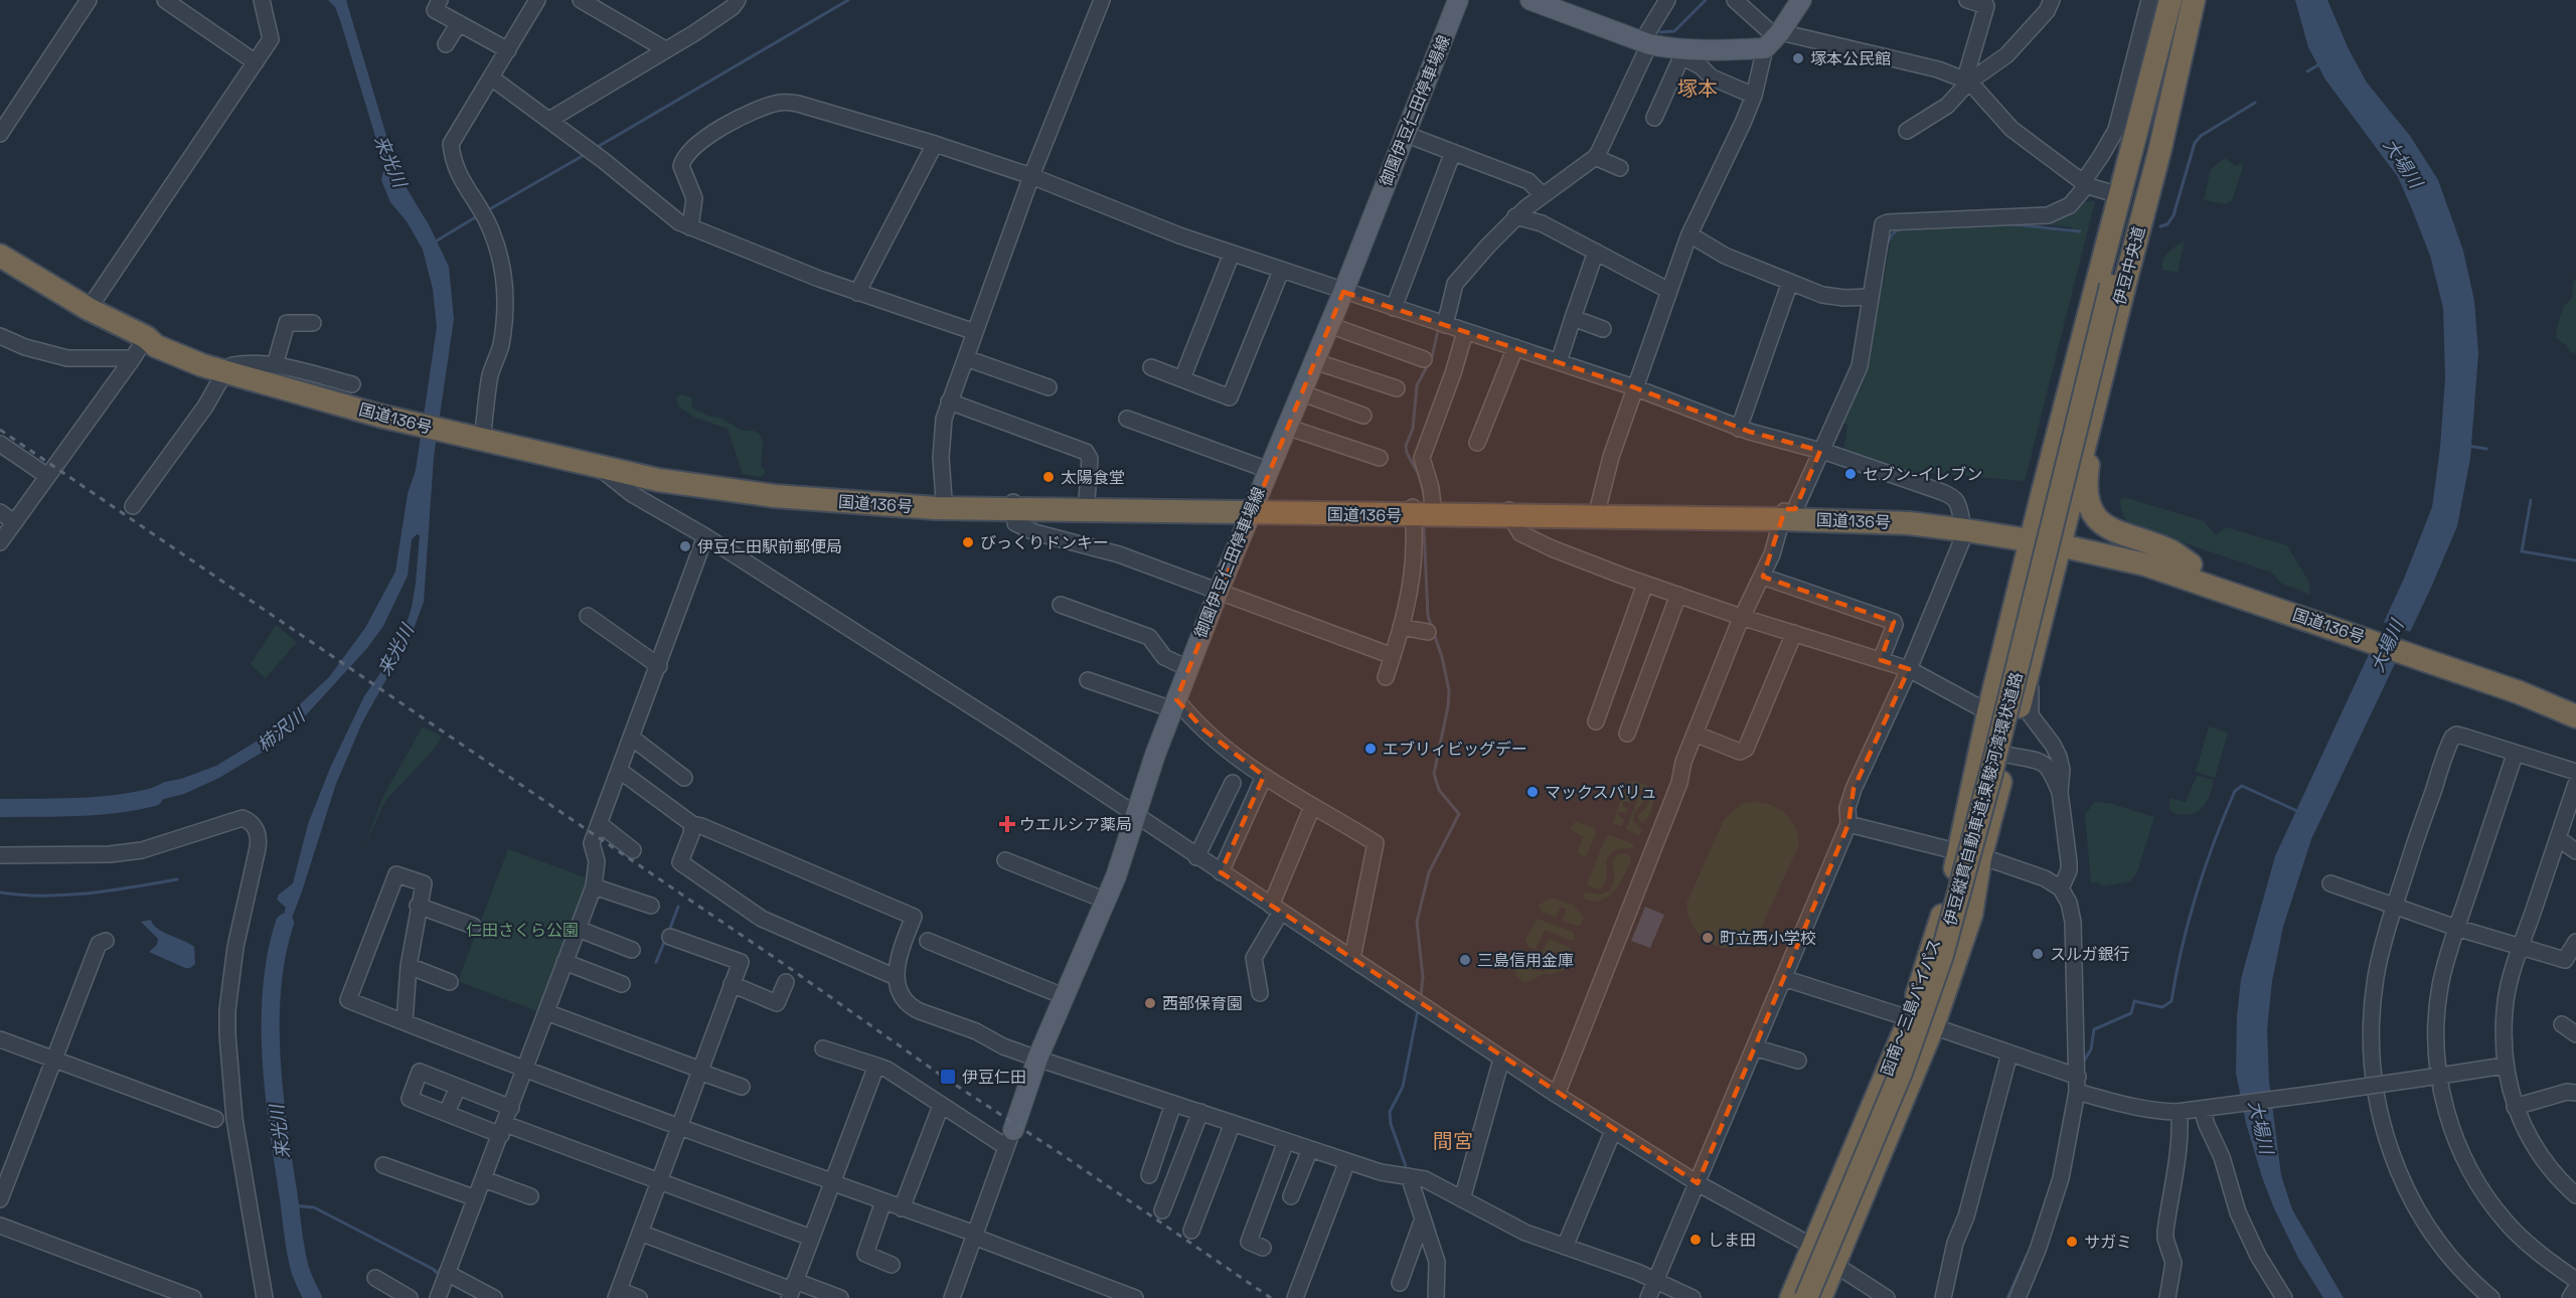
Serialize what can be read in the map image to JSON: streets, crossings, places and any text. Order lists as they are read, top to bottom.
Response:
{
  "streets": {
    "highway": [
      "伊豆中央道",
      "国道136号",
      "伊豆縦貫自動車道;東駿河湾環状道路",
      "函南～三島バイパス"
    ],
    "main road": ["御園伊豆仁田停車場線"]
  },
  "crossings": [
    ["御園伊豆仁田停車場線", "国道136号"],
    ["伊豆中央道", "国道136号"],
    ["伊豆中央道", "函南～三島バイパス"],
    ["国道136号", "函南～三島バイパス"]
  ],
  "districts": ["塚本", "間宮"],
  "water": ["来光川", "大場川", "柿沢川"],
  "parks": ["仁田さくら公園"],
  "places": {
    "other": [
      "塚本公民館",
      "セブン-イレブン",
      "太陽食堂",
      "びっくりドンキー",
      "伊豆仁田駅前郵便局",
      "エブリィビッグデー",
      "マックスバリュ",
      "町立西小学校",
      "スルガ銀行",
      "三島信用金庫",
      "西部保育園",
      "しま田",
      "サガミ"
    ],
    "health": ["ウエルシア薬局"],
    "transit": ["伊豆仁田"]
  }
}
